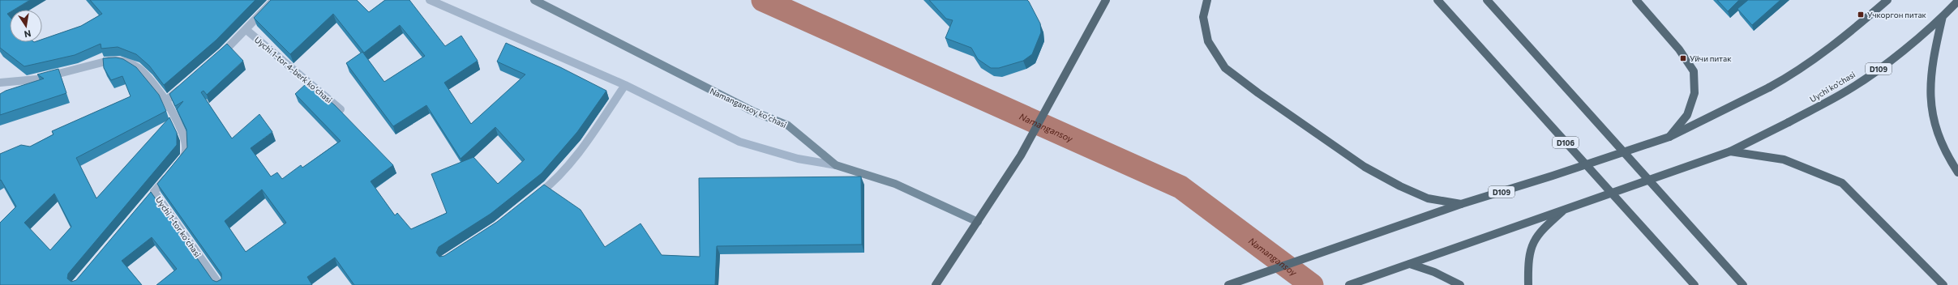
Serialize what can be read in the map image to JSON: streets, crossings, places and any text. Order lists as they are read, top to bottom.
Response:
{
  "streets": {
    "main road": ["D109", "Uychi ko’chasi", "D106"],
    "street": ["Uychi 1-tor 4-berk koʻchasi", "Namangansoy koʻchasi", "Uychi 1-tor koʻchasi"]
  },
  "crossings": [
    ["D109", "Uychi ko’chasi"]
  ],
  "water": ["Namangansoy"],
  "places": {
    "transit": ["Учкоргон питак", "Уйчи питак"]
  },
  "north": "bottom"
}
